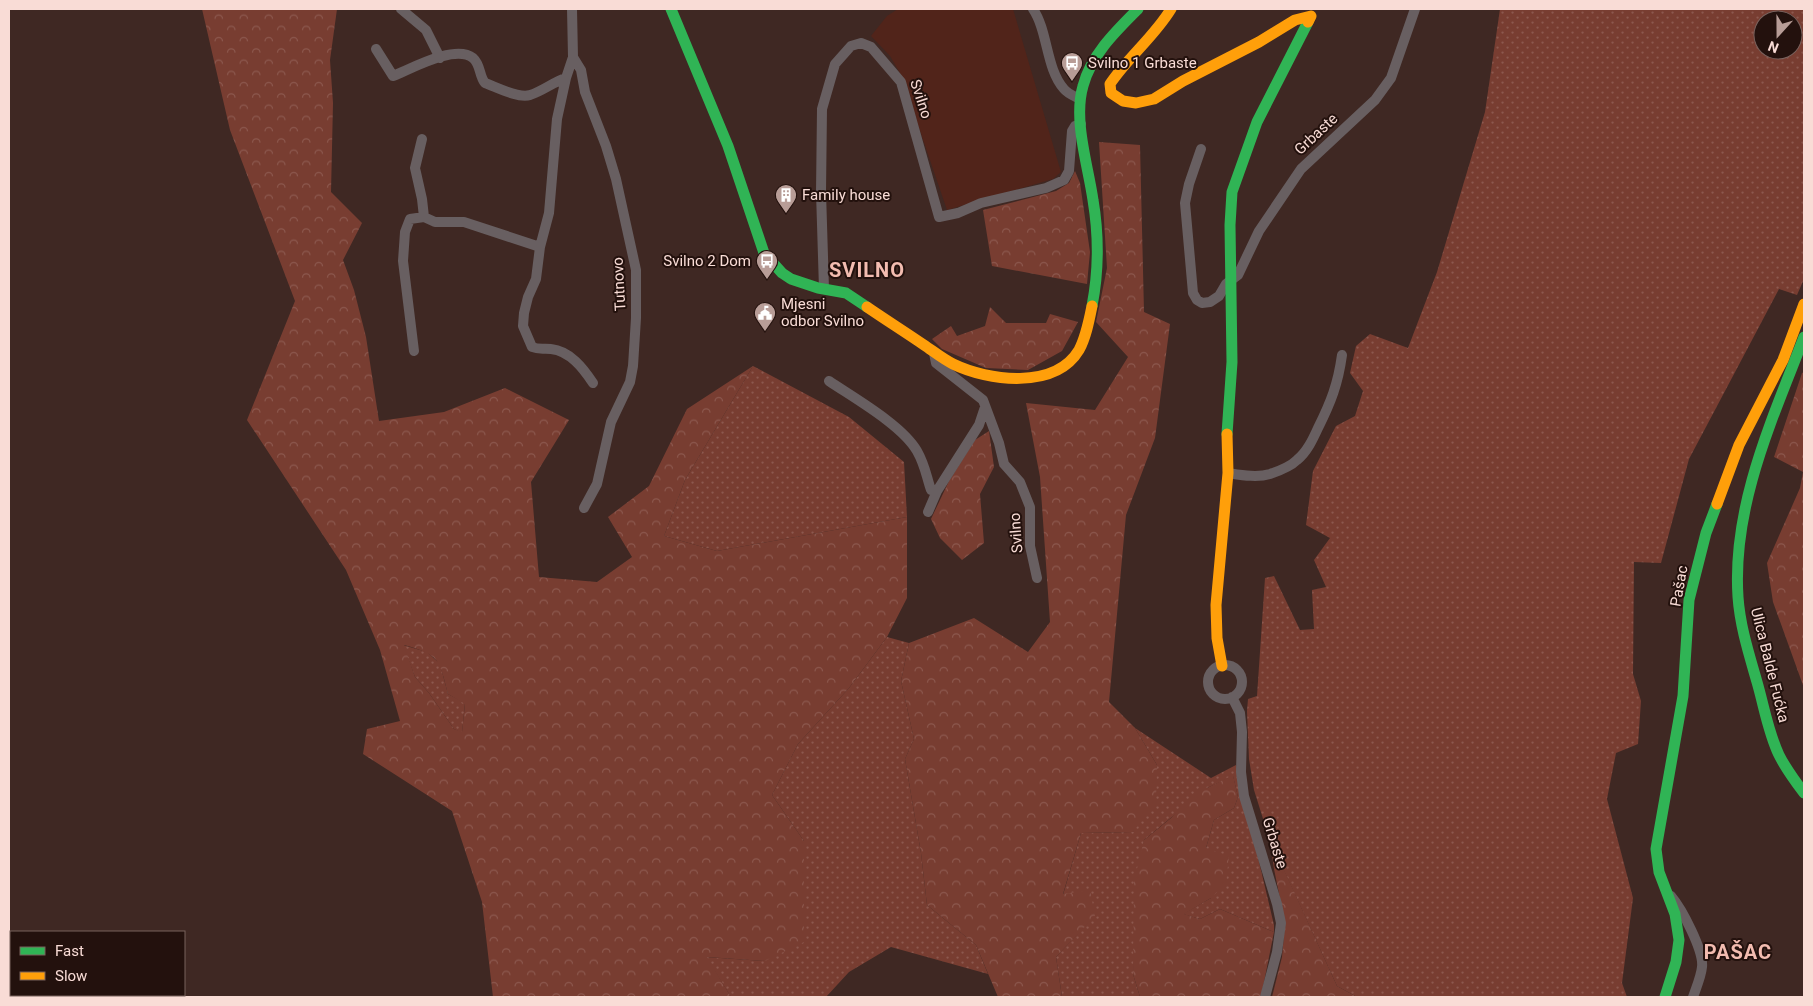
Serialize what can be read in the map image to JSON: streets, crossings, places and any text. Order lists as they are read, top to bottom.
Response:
{
  "streets": {
    "street": [
      "Svilno",
      "Grbaste",
      "Tutnovo",
      "Pašac",
      "Ulica Balde Fućka"
    ]
  },
  "districts": ["SVILNO", "PAŠAC"],
  "places": {
    "bus stop": ["Svilno 1 Grbaste", "Svilno 2 Dom"],
    "building": ["Family house"],
    "public building": ["Mjesni odbor Svilno"]
  },
  "legend": ["Fast", "Slow"],
  "north": "bottom"
}
